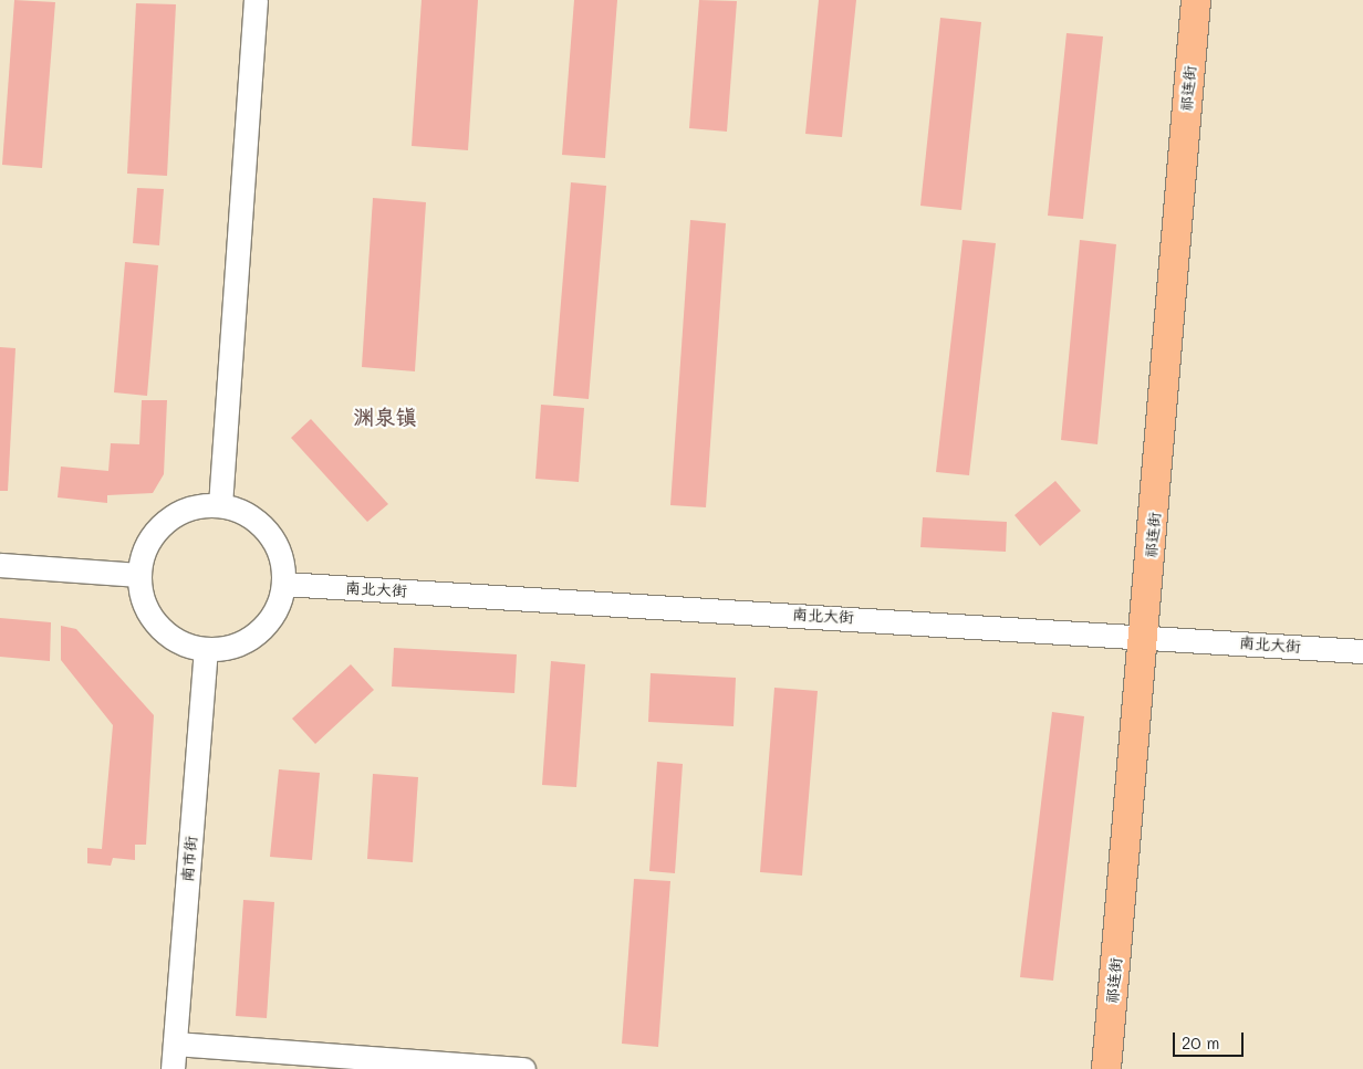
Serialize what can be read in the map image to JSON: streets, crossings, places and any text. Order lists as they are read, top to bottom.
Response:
{
  "streets": {
    "main road": ["祁连街"],
    "street": ["南北大街", "南市街"]
  },
  "crossings": [
    ["祁连街", "南北大街"],
    ["南北大街", "南市街"]
  ],
  "districts": ["渊泉镇"],
  "scale_bar": "20 m"
}
